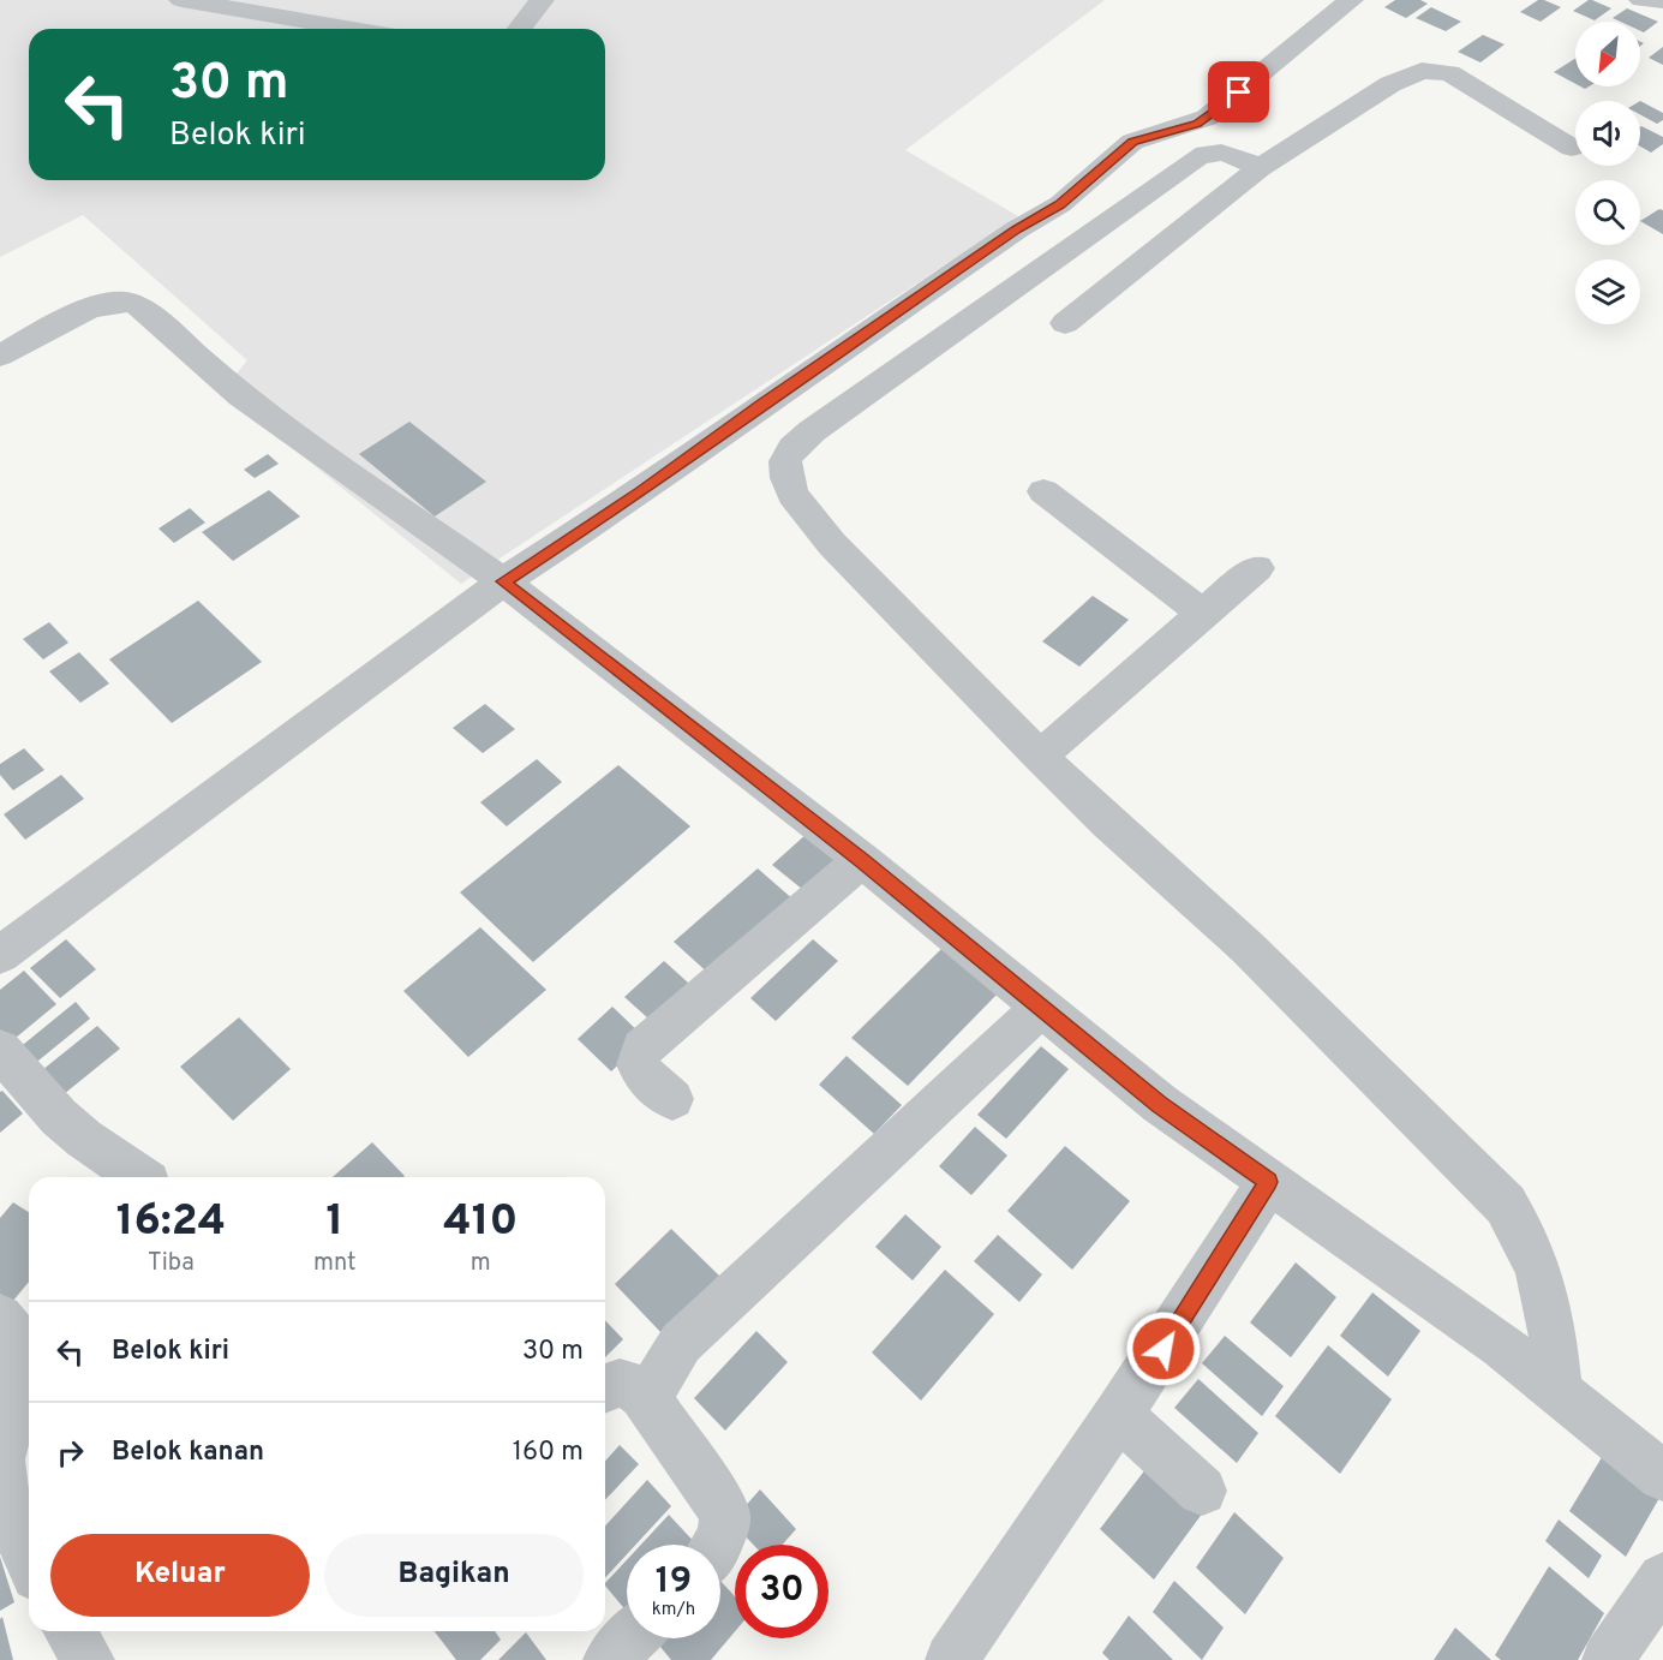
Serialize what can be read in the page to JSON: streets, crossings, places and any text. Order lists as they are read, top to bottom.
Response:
{
  "north": "bottom left",
  "page": {
    "turn": ["30 m", "Belok kiri"],
    "eta": [
      "16:24",
      "Tiba",
      "1",
      "mnt",
      "410",
      "m"
    ],
    "list": [
      {
        "name": "Belok kiri",
        "value": "30 m"
      },
      {
        "name": "Belok kanan",
        "value": "160 m"
      }
    ],
    "buttons": ["Keluar", "Bagikan"],
    "speed": "19 km/h",
    "limit": "30"
  }
}
